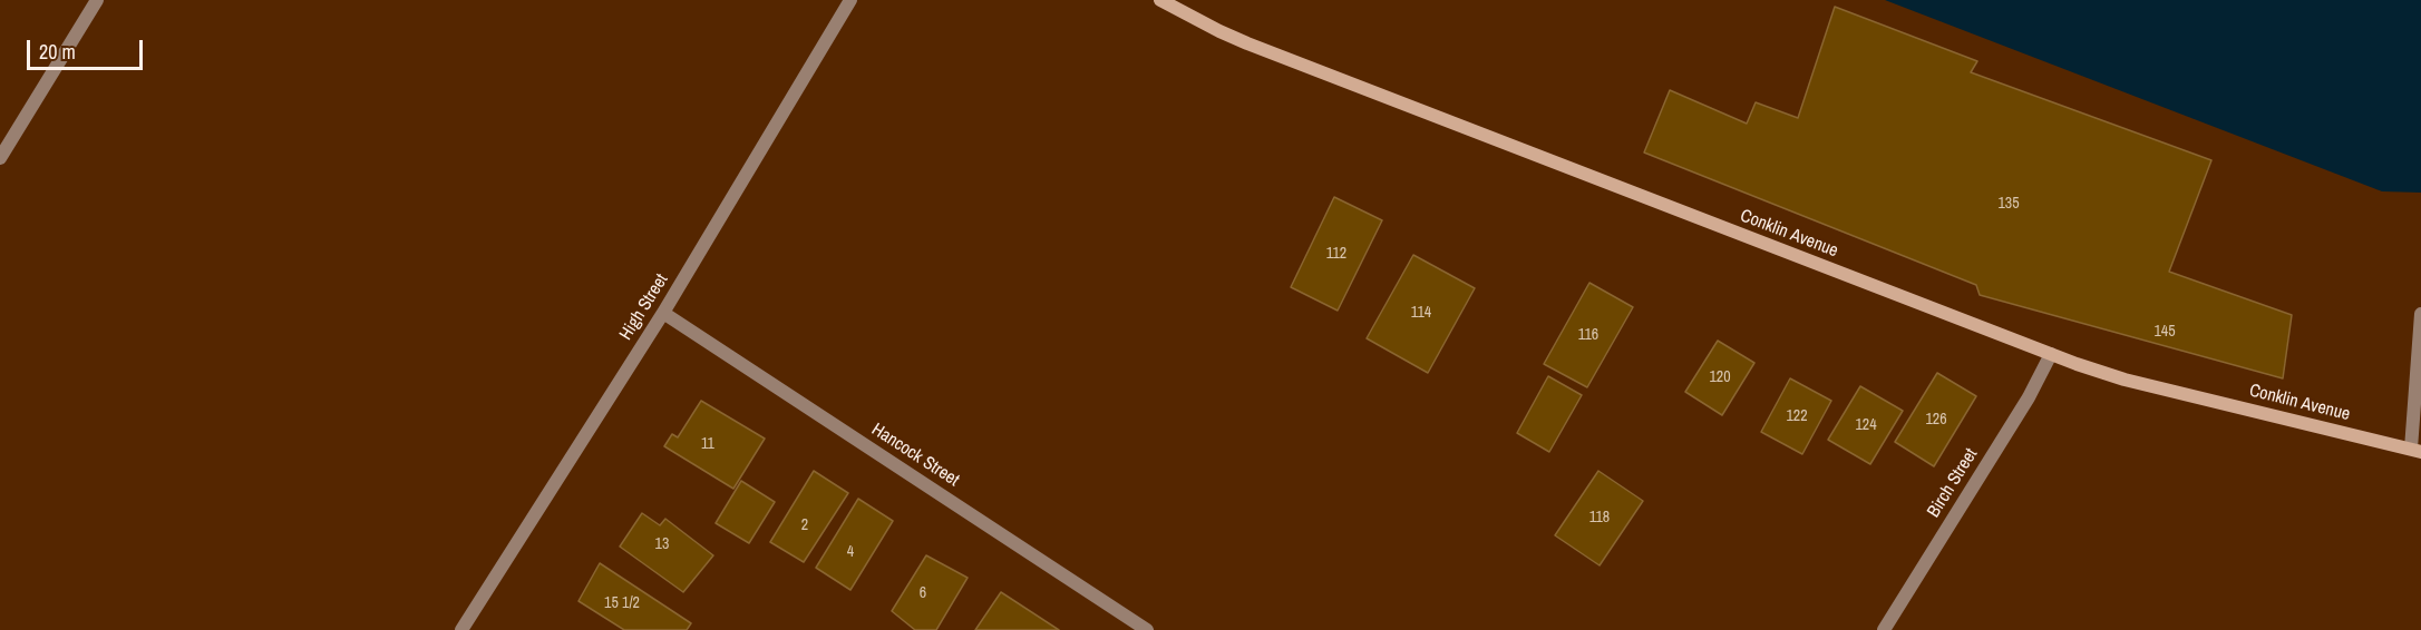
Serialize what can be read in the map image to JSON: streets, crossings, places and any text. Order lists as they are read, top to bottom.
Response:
{
  "streets": {
    "main road": ["Conklin Avenue"],
    "street": ["High Street", "Hancock Street", "Birch Street"]
  },
  "crossings": [
    ["Conklin Avenue", "Birch Street"],
    ["High Street", "Hancock Street"]
  ],
  "house_numbers": [
    "135",
    "112",
    "114",
    "145",
    "116",
    "120",
    "122",
    "126",
    "124",
    "11",
    "118",
    "2",
    "13",
    "4",
    "6",
    "15 1/2"
  ],
  "scale_bar": "20 m"
}
